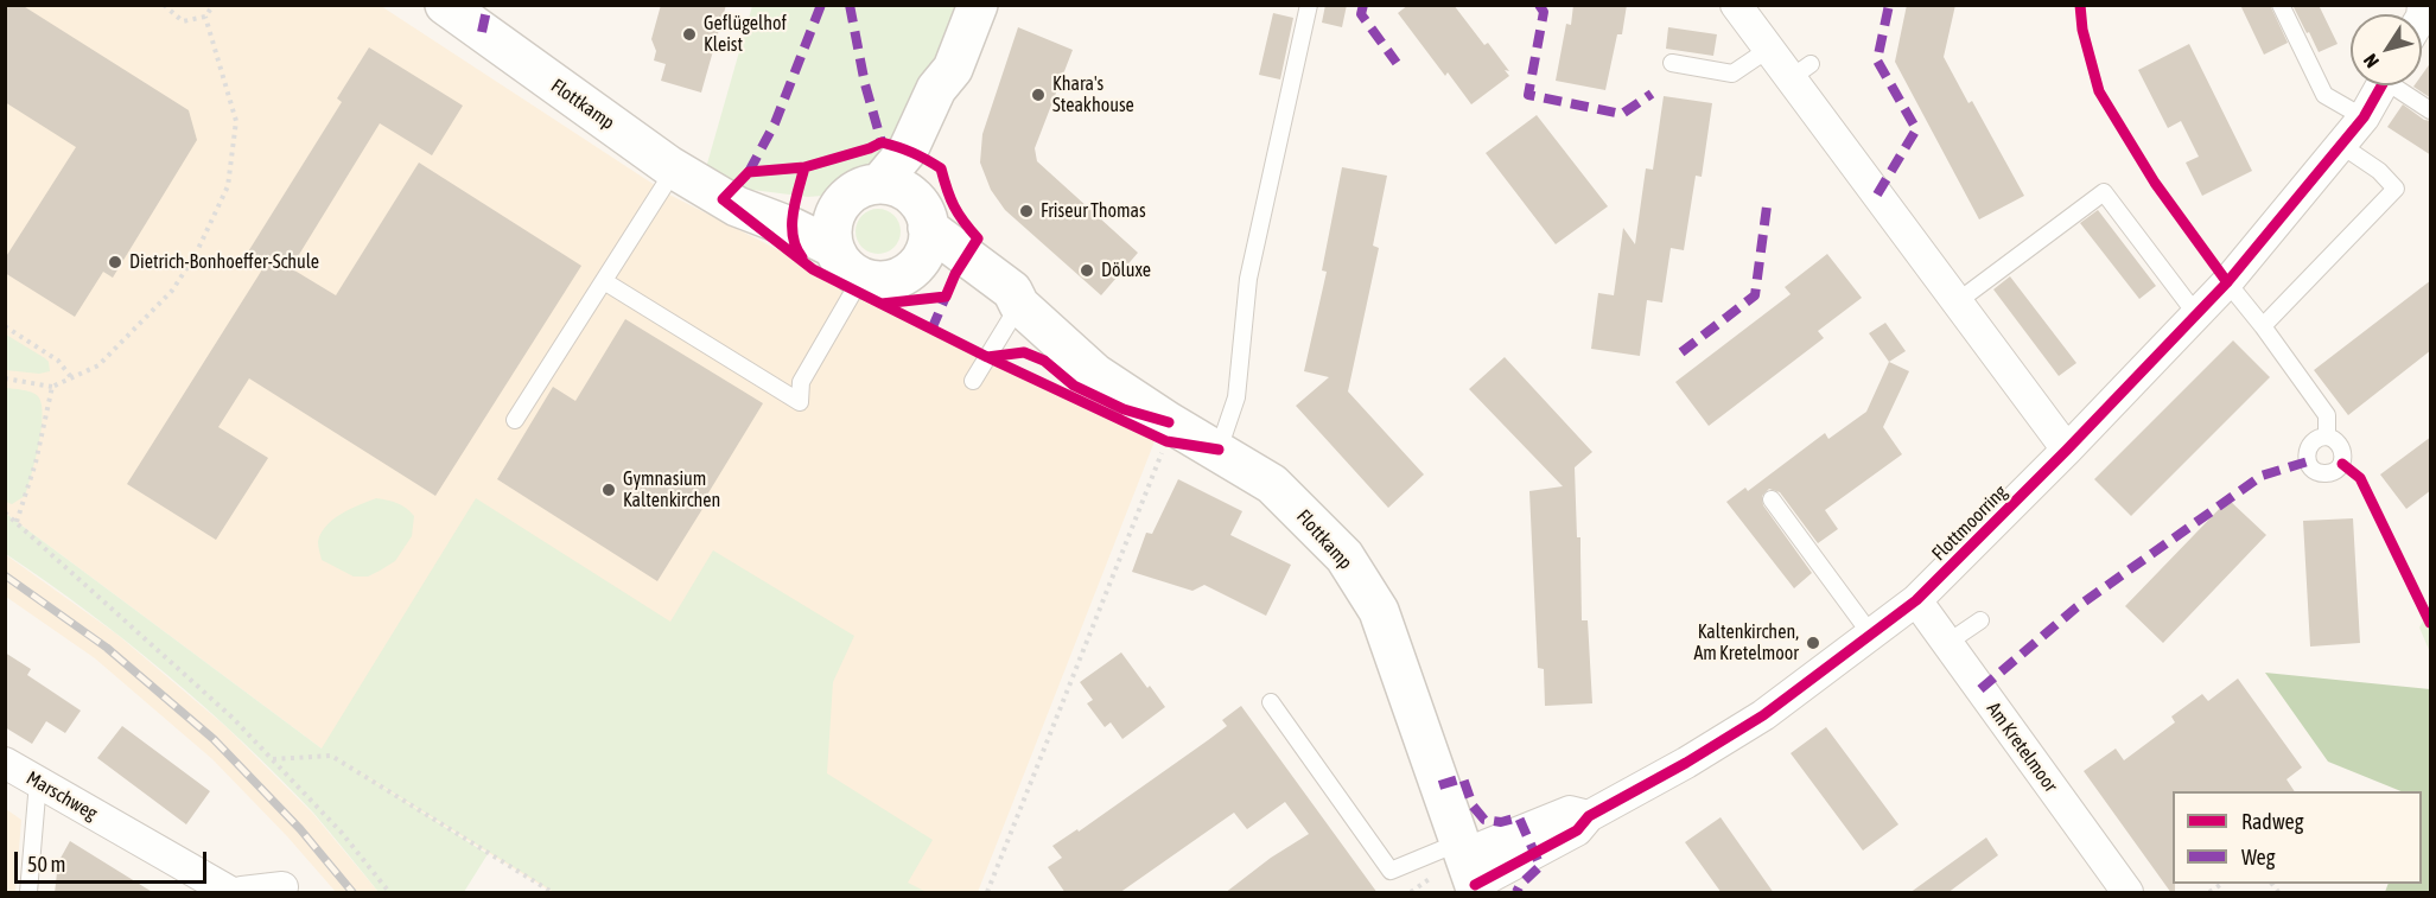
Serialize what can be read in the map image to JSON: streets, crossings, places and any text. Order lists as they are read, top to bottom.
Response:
{
  "streets": {
    "street": [
      "Flottkamp",
      "Flottmoorring",
      "Am Kretelmoor",
      "Marschweg"
    ]
  },
  "crossings": [
    ["Flottkamp", "Flottmoorring"],
    ["Flottmoorring", "Am Kretelmoor"]
  ],
  "places": [
    "Geflügelhof Kleist",
    "Khara's Steakhouse",
    "Friseur Thomas",
    "Dietrich-Bonhoeffer-Schule",
    "Döluxe",
    "Gymnasium Kaltenkirchen",
    "Kaltenkirchen, Am Kretelmoor"
  ],
  "legend": ["Radweg", "Weg"],
  "scale_bar": "50 m",
  "north": "bottom left"
}
